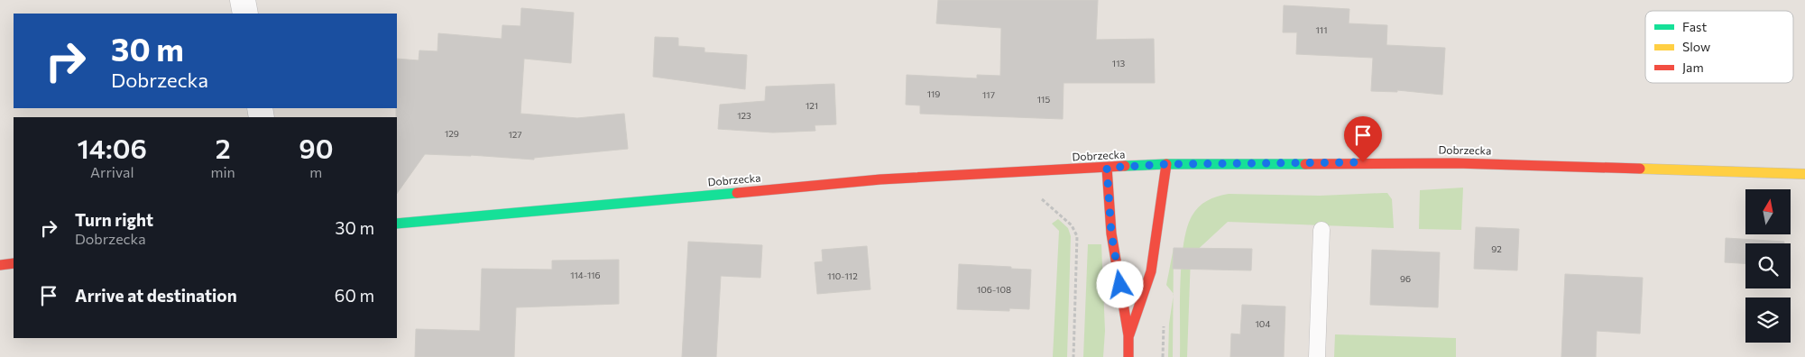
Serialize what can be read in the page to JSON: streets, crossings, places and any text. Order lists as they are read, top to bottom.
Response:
{
  "streets": {
    "street": ["Dobrzecka"]
  },
  "house_numbers": [
    "111",
    "113",
    "119",
    "117",
    "115",
    "121",
    "123",
    "129",
    "127",
    "92",
    "114-116",
    "110-112",
    "96",
    "106-108",
    "104"
  ],
  "legend": ["Fast", "Slow", "Jam"],
  "north": "top",
  "page": {
    "turn": ["30 m", "Dobrzecka"],
    "eta": [
      "14:06",
      "Arrival",
      "2",
      "min",
      "90",
      "m"
    ],
    "list": [
      {
        "name": "Turn right",
        "note": "Dobrzecka",
        "value": "30 m"
      },
      {
        "name": "Arrive at destination",
        "value": "60 m"
      }
    ]
  }
}
